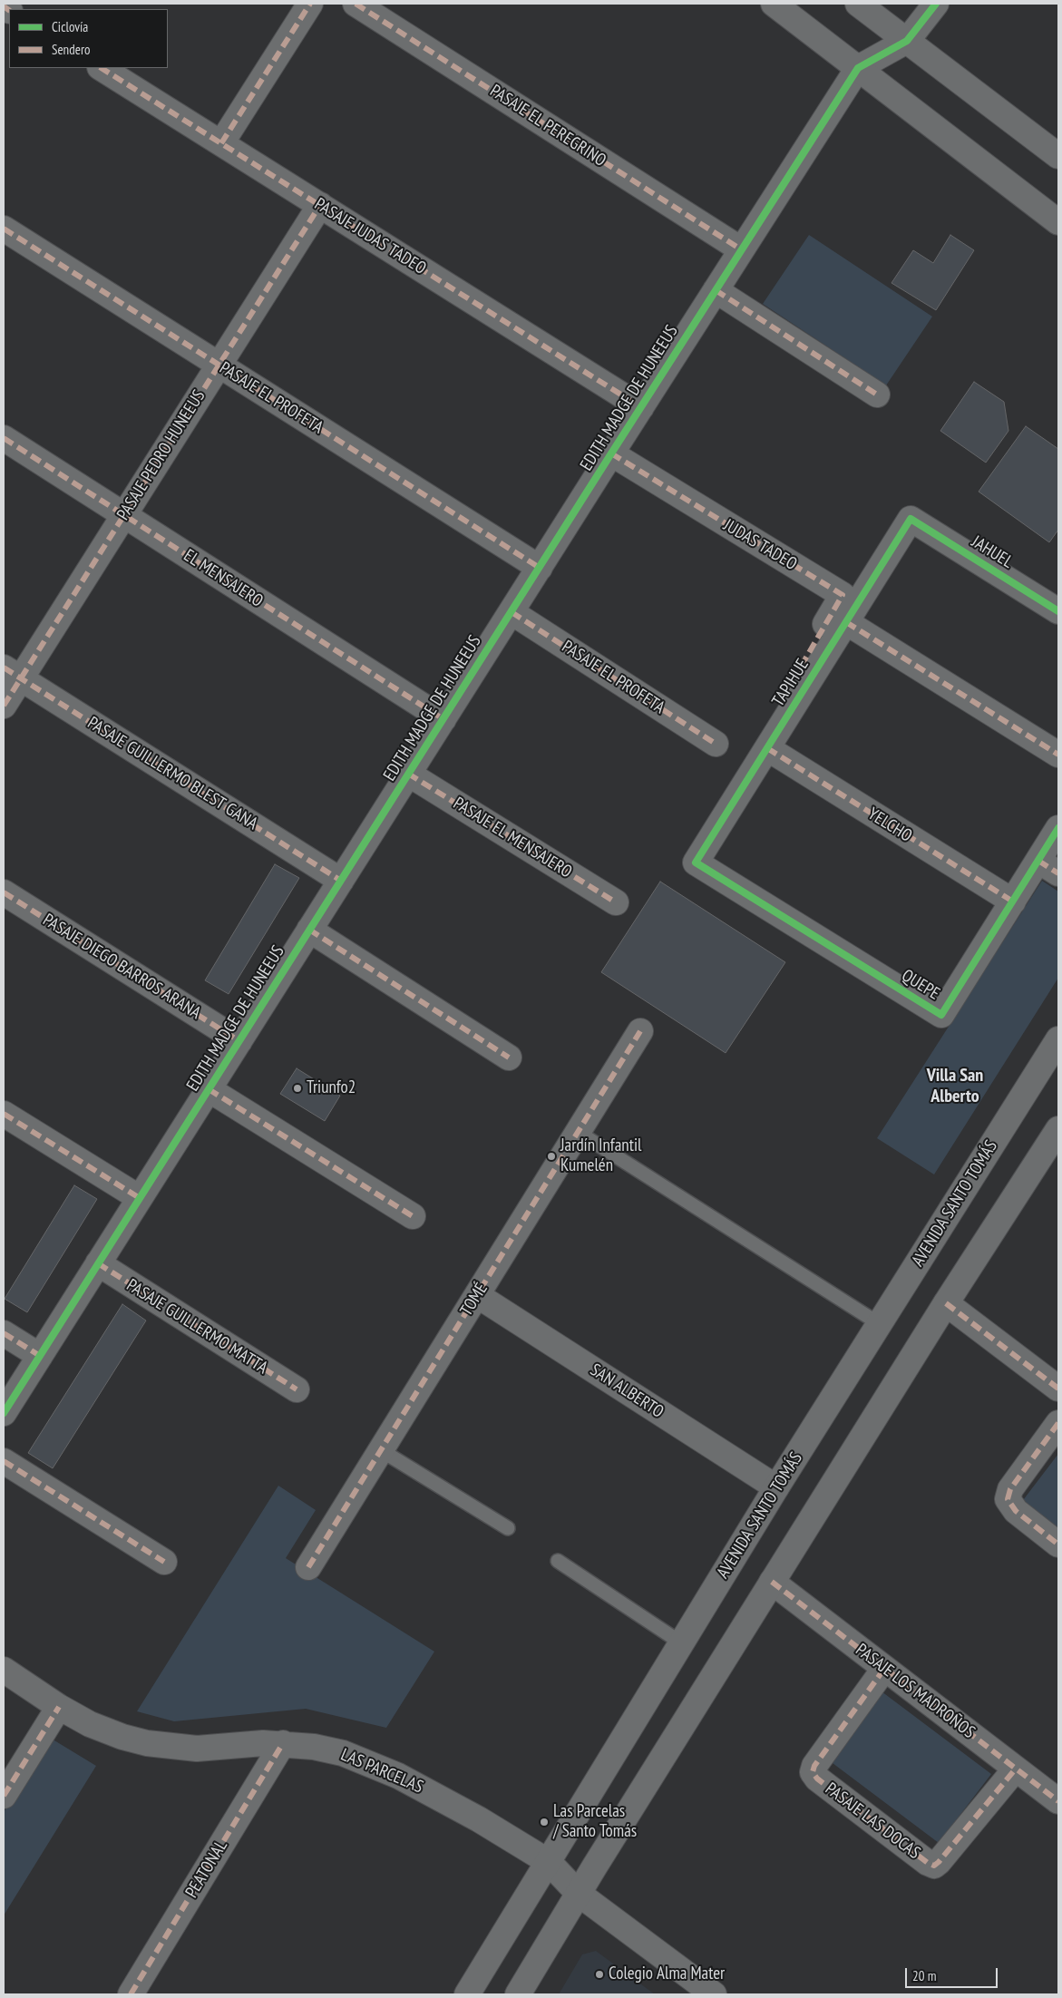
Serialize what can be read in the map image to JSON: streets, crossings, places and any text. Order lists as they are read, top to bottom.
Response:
{
  "streets": {
    "street": [
      "PASAJE EL PEREGRINO",
      "PASAJE JUDAS TADEO",
      "PASAJE EL PROFETA",
      "EDITH MADGE DE HUNEEUS",
      "PASAJE PEDRO HUNEEUS",
      "JUDAS TADEO",
      "JAHUEL",
      "EL MENSAJERO",
      "TAPIHUE",
      "PASAJE GUILLERMO BLEST GANA",
      "YELCHO",
      "PASAJE EL MENSAJERO",
      "PASAJE DIEGO BARROS ARANA",
      "QUEPE",
      "AVENIDA SANTO TOMÁS",
      "TOMÉ",
      "PASAJE GUILLERMO MATTA",
      "SAN ALBERTO",
      "PASAJE LOS MADROÑOS",
      "LAS PARCELAS",
      "PASAJE LAS DOCAS",
      "PEATONAL"
    ]
  },
  "crossings": [
    ["PASAJE EL PEREGRINO", "EDITH MADGE DE HUNEEUS"],
    ["PASAJE JUDAS TADEO", "EDITH MADGE DE HUNEEUS"],
    ["PASAJE JUDAS TADEO", "PASAJE PEDRO HUNEEUS"],
    ["PASAJE EL PROFETA", "EDITH MADGE DE HUNEEUS"],
    ["PASAJE EL PROFETA", "PASAJE PEDRO HUNEEUS"],
    ["EDITH MADGE DE HUNEEUS", "JUDAS TADEO"],
    ["EDITH MADGE DE HUNEEUS", "EL MENSAJERO"],
    ["EDITH MADGE DE HUNEEUS", "PASAJE GUILLERMO BLEST GANA"],
    ["EDITH MADGE DE HUNEEUS", "PASAJE EL MENSAJERO"],
    ["EDITH MADGE DE HUNEEUS", "PASAJE DIEGO BARROS ARANA"],
    ["EDITH MADGE DE HUNEEUS", "PASAJE GUILLERMO MATTA"],
    ["PASAJE PEDRO HUNEEUS", "EL MENSAJERO"],
    ["PASAJE PEDRO HUNEEUS", "PASAJE GUILLERMO BLEST GANA"],
    ["JAHUEL", "TAPIHUE"],
    ["TAPIHUE", "YELCHO"],
    ["TAPIHUE", "QUEPE"],
    ["YELCHO", "QUEPE"],
    ["AVENIDA SANTO TOMÁS", "SAN ALBERTO"],
    ["AVENIDA SANTO TOMÁS", "LAS PARCELAS"],
    ["TOMÉ", "SAN ALBERTO"],
    ["PASAJE LOS MADROÑOS", "PASAJE LAS DOCAS"],
    ["LAS PARCELAS", "PEATONAL"]
  ],
  "districts": ["Villa San Alberto"],
  "places": [
    "Triunfo2",
    "Jardín Infantil Kumelén",
    "Las Parcelas / Santo Tomás",
    "Colegio Alma Mater"
  ],
  "legend": ["Ciclovía", "Sendero"],
  "scale_bar": "20 m"
}
